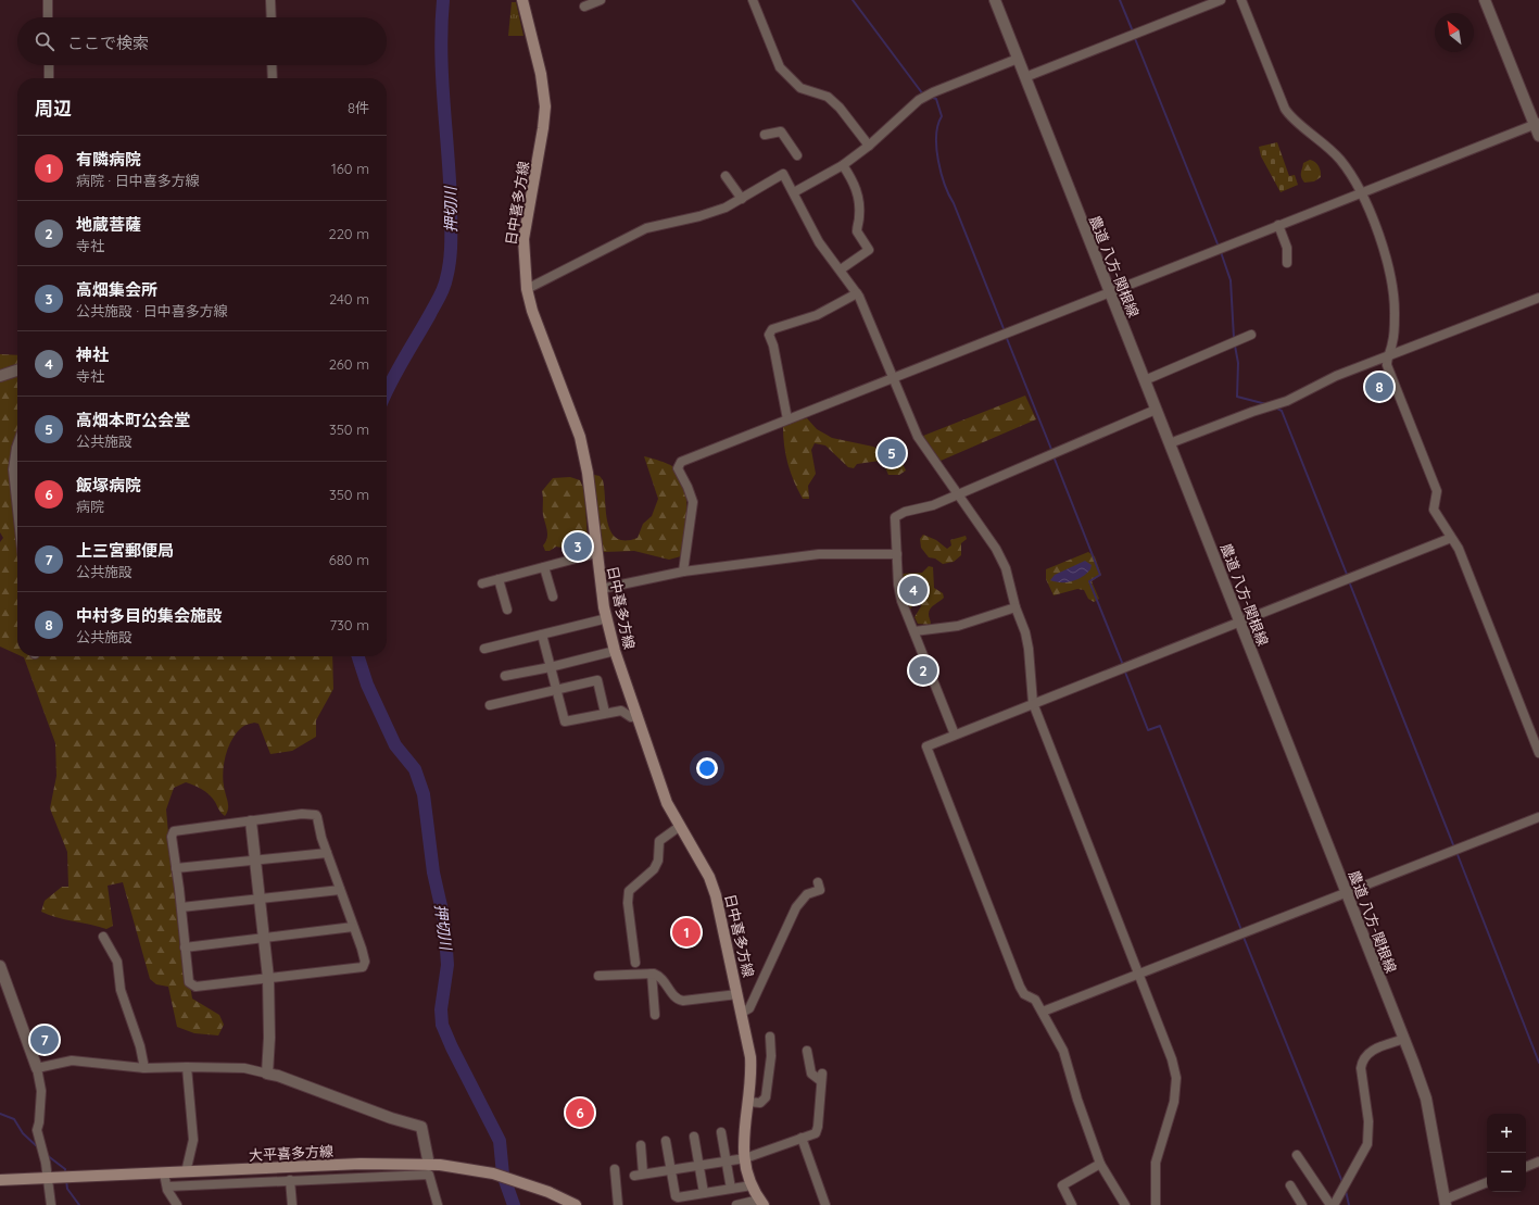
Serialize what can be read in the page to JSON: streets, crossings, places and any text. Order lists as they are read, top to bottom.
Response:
{
  "streets": {
    "main road": ["日中喜多方線", "大平喜多方線"],
    "street": ["農道 八方-関根線"]
  },
  "water": ["押切川"],
  "north": "top left",
  "page": {
    "search": "ここで検索",
    "heading": ["周辺", "8件"],
    "list": [
      {
        "mark": "1",
        "name": "有隣病院",
        "note": "病院 · 日中喜多方線",
        "value": "160 m"
      },
      {
        "mark": "2",
        "name": "地蔵菩薩",
        "note": "寺社",
        "value": "220 m"
      },
      {
        "mark": "3",
        "name": "高畑集会所",
        "note": "公共施設 · 日中喜多方線",
        "value": "240 m"
      },
      {
        "mark": "4",
        "name": "神社",
        "note": "寺社",
        "value": "260 m"
      },
      {
        "mark": "5",
        "name": "高畑本町公会堂",
        "note": "公共施設",
        "value": "350 m"
      },
      {
        "mark": "6",
        "name": "飯塚病院",
        "note": "病院",
        "value": "350 m"
      },
      {
        "mark": "7",
        "name": "上三宮郵便局",
        "note": "公共施設",
        "value": "680 m"
      },
      {
        "mark": "8",
        "name": "中村多目的集会施設",
        "note": "公共施設",
        "value": "730 m"
      }
    ],
    "pins": [
      "8",
      "5",
      "3",
      "4",
      "2",
      "1",
      "7",
      "6"
    ],
    "map_buttons": ["+", "−"]
  }
}
